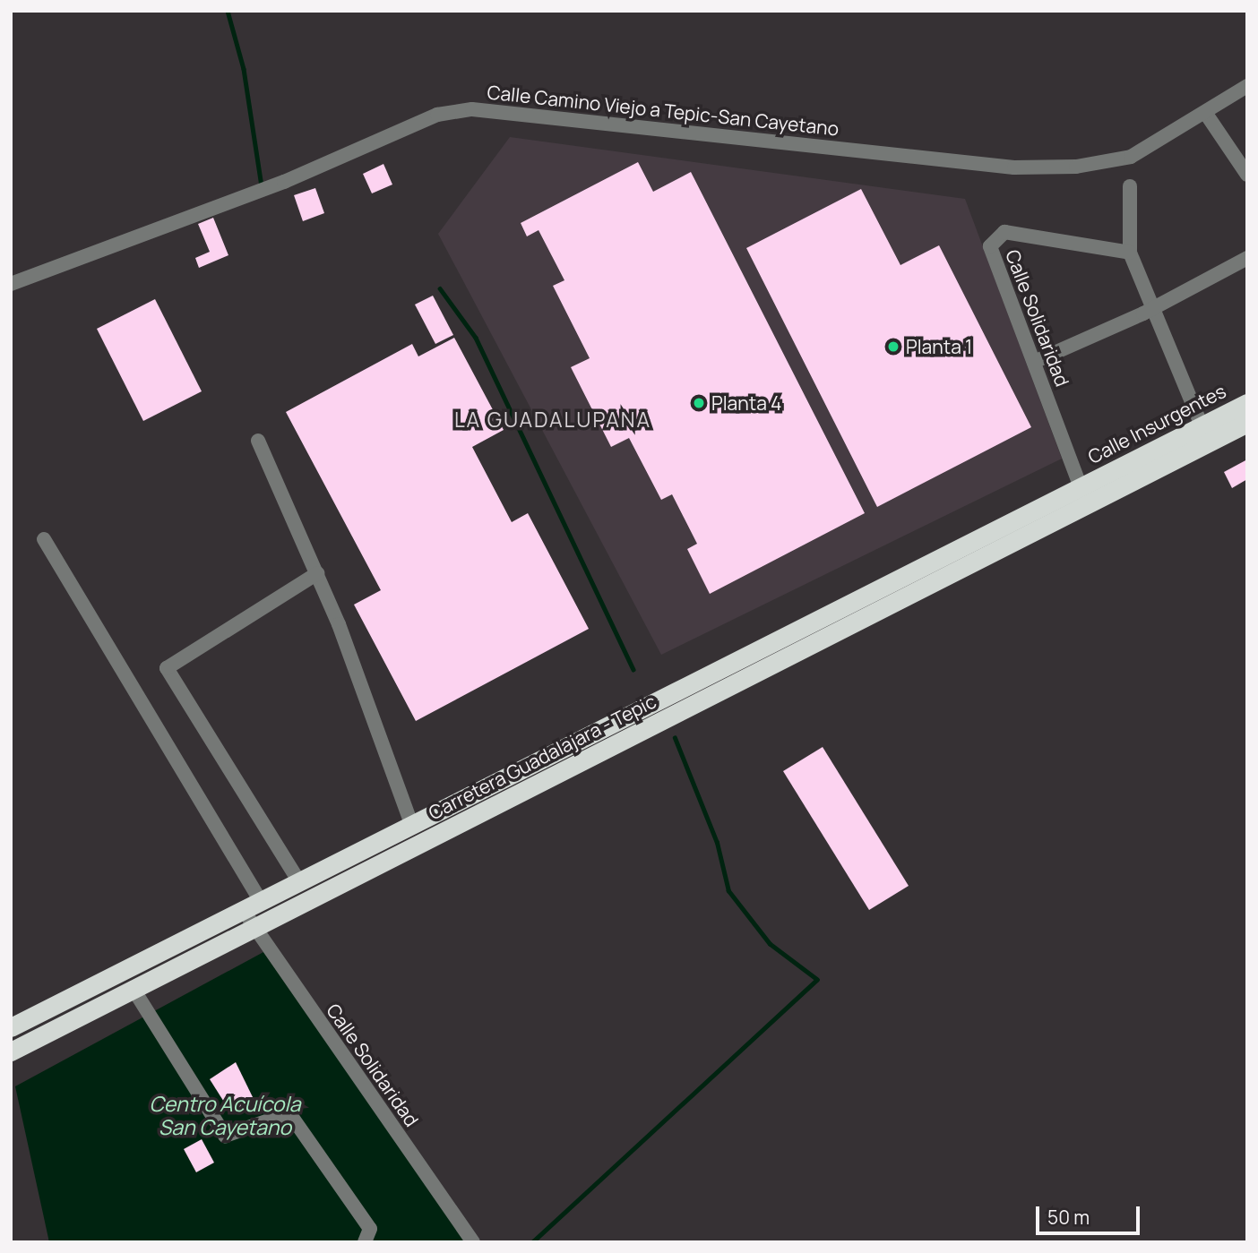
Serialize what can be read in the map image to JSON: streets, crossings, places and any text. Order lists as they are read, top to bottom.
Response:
{
  "streets": {
    "highway": ["Calle Insurgentes", "Carretera Guadalajara - Tepic"],
    "street": ["Calle Camino Viejo a Tepic-San Cayetano", "Calle Solidaridad"]
  },
  "crossings": [
    ["Calle Solidaridad", "Calle Insurgentes"],
    ["Calle Solidaridad", "Carretera Guadalajara - Tepic"],
    ["Calle Insurgentes", "Carretera Guadalajara - Tepic"]
  ],
  "districts": ["LA GUADALUPANA"],
  "water": ["Centro Acuícola San Cayetano"],
  "places": ["Planta 1", "Planta 4"],
  "scale_bar": "50 m"
}
